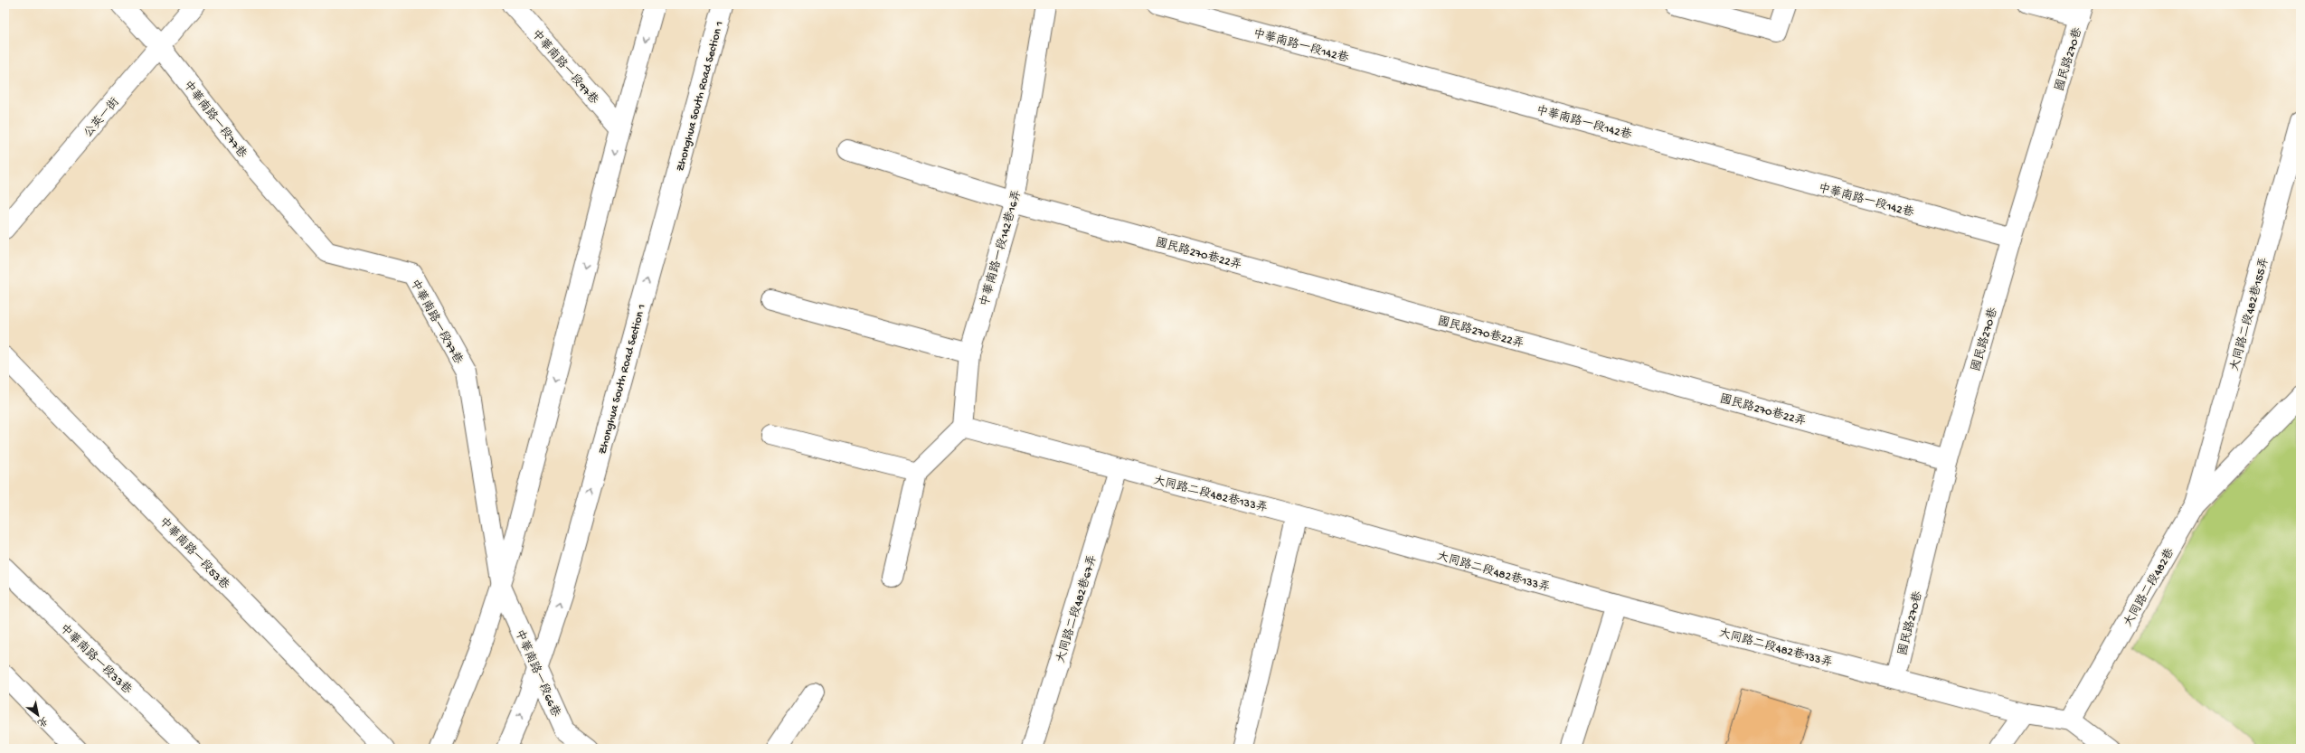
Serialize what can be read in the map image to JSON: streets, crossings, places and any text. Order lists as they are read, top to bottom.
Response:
{
  "streets": {
    "street": [
      "中華南路一段142巷",
      "國民路270巷",
      "中華南路一段97巷",
      "Zhonghua South Road Section 1",
      "公英一街",
      "中華南路一段77巷",
      "中華南路一段142巷16弄",
      "國民路270巷22弄",
      "大同路二段482巷155弄",
      "大同路二段482巷133弄",
      "中華南路一段53巷",
      "大同路二段482巷",
      "大同路二段482巷67弄",
      "中華南路一段33巷",
      "中華南路一段66巷"
    ]
  },
  "crossings": [
    ["中華南路一段142巷", "國民路270巷"],
    ["國民路270巷", "國民路270巷22弄"],
    ["國民路270巷", "大同路二段482巷133弄"],
    ["Zhonghua South Road Section 1", "中華南路一段66巷"],
    ["公英一街", "中華南路一段77巷"],
    ["中華南路一段77巷", "中華南路一段66巷"],
    ["中華南路一段142巷16弄", "國民路270巷22弄"],
    ["中華南路一段142巷16弄", "大同路二段482巷133弄"],
    ["大同路二段482巷155弄", "大同路二段482巷"],
    ["大同路二段482巷133弄", "大同路二段482巷67弄"]
  ],
  "north": "bottom right"
}
